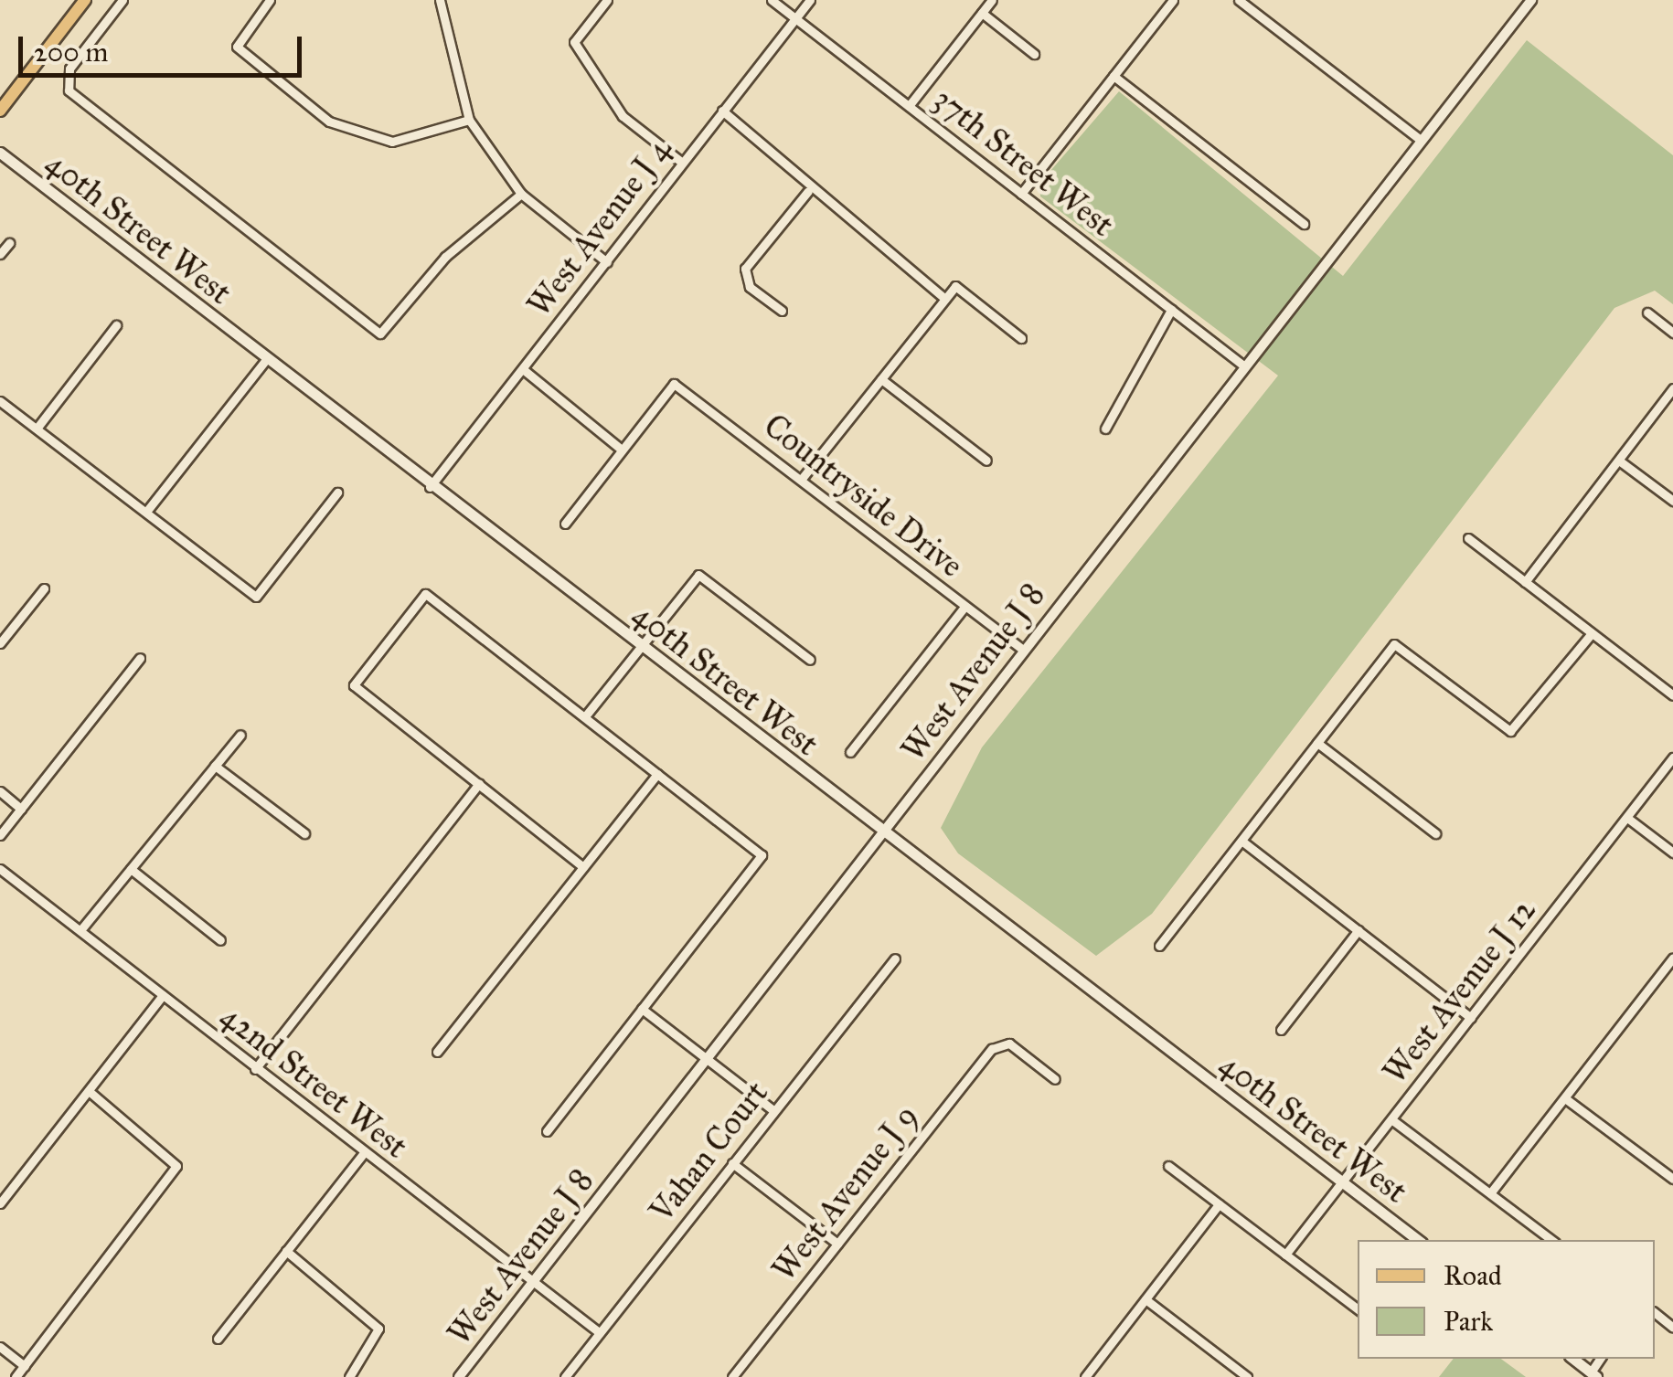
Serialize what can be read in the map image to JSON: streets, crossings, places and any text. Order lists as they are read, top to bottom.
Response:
{
  "streets": {
    "main road": ["40th Street West"],
    "street": [
      "37th Street West",
      "West Avenue J 4",
      "Countryside Drive",
      "West Avenue J 8",
      "West Avenue J 12",
      "42nd Street West",
      "Vahan Court",
      "West Avenue J 9"
    ]
  },
  "crossings": [
    ["37th Street West", "West Avenue J 4"],
    ["37th Street West", "West Avenue J 8"],
    ["West Avenue J 4", "40th Street West"],
    ["40th Street West", "West Avenue J 8"],
    ["40th Street West", "West Avenue J 12"],
    ["Countryside Drive", "West Avenue J 8"],
    ["West Avenue J 8", "42nd Street West"],
    ["42nd Street West", "Vahan Court"]
  ],
  "legend": ["Road", "Park"],
  "scale_bar": "200 m"
}
